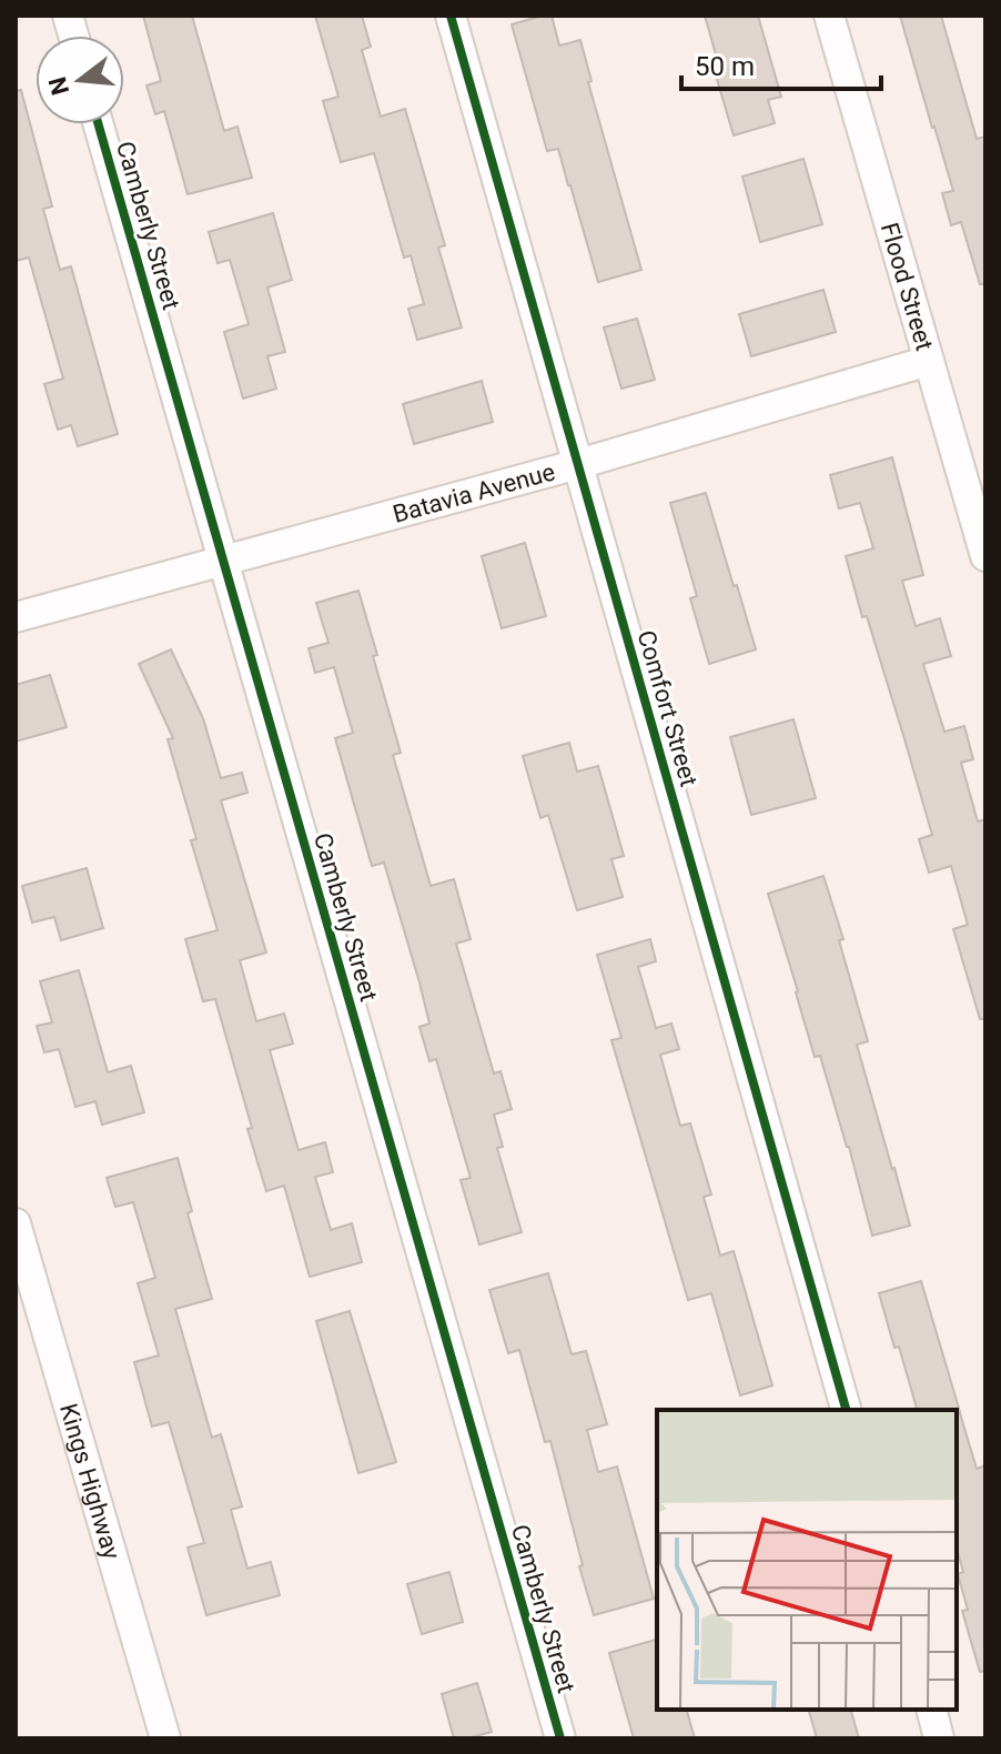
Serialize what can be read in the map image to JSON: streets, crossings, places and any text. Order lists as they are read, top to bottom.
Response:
{
  "streets": {
    "street": [
      "Camberly Street",
      "Flood Street",
      "Batavia Avenue",
      "Comfort Street",
      "Kings Highway"
    ]
  },
  "crossings": [
    ["Camberly Street", "Batavia Avenue"],
    ["Flood Street", "Batavia Avenue"],
    ["Batavia Avenue", "Comfort Street"]
  ],
  "scale_bar": "50 m",
  "north": "left"
}
